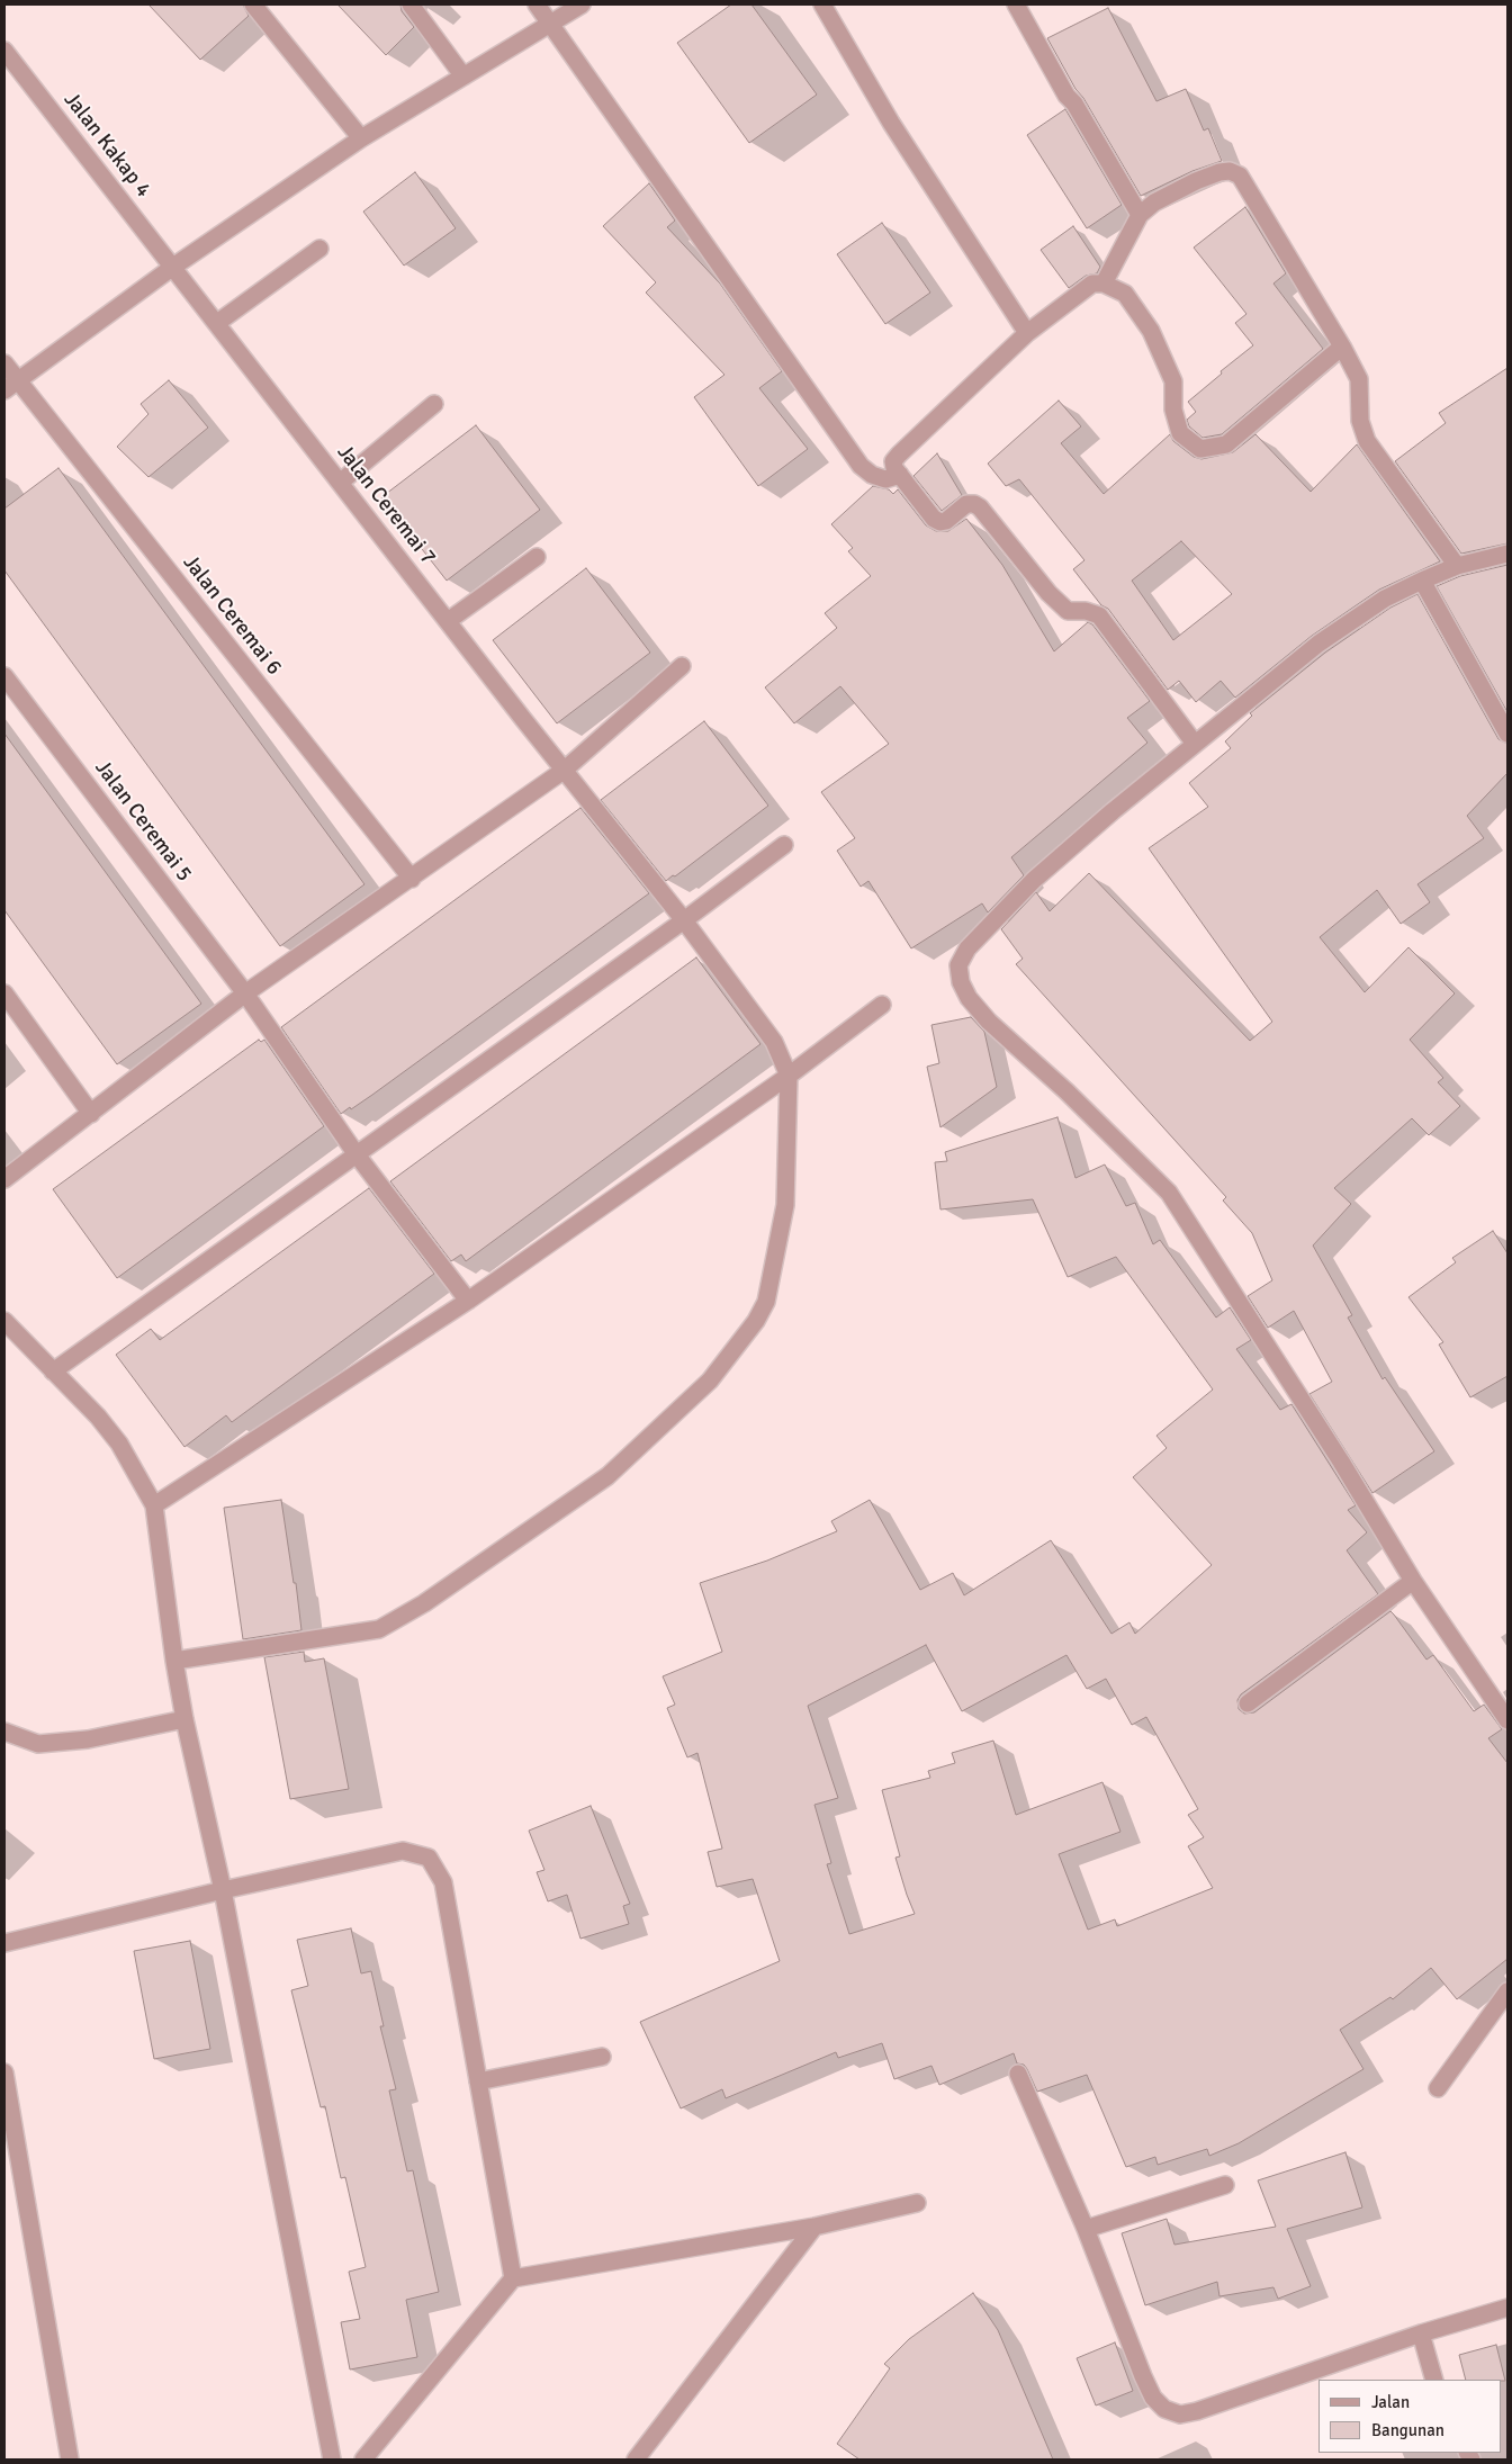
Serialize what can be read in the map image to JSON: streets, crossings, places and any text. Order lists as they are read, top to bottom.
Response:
{
  "streets": {
    "street": [
      "Jalan Kakap 4",
      "Jalan Ceremai 7",
      "Jalan Ceremai 6",
      "Jalan Ceremai 5"
    ]
  },
  "crossings": [
    ["Jalan Kakap 4", "Jalan Ceremai 7"]
  ],
  "legend": ["Jalan", "Bangunan"]
}
